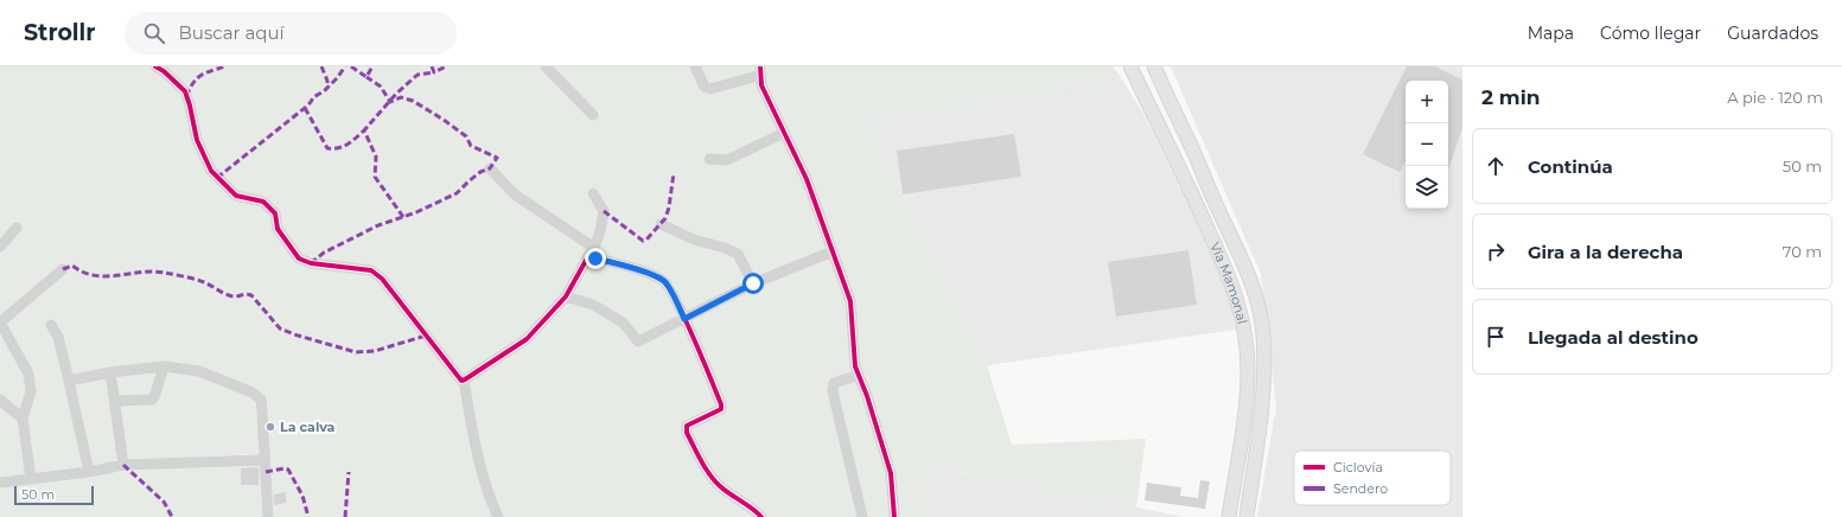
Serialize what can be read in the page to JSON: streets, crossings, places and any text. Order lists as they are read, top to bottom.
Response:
{
  "streets": {
    "main road": ["Vía Mamonal"]
  },
  "places": ["La calva"],
  "legend": ["Ciclovía", "Sendero"],
  "scale_bar": "50 m",
  "page": {
    "header": "Strollr",
    "search": "Buscar aquí",
    "nav": ["Mapa", "Cómo llegar", "Guardados"],
    "heading": ["2 min", "A pie · 120 m"],
    "map_buttons": ["+", "−"],
    "list": [
      ["Continúa", "50 m"],
      ["Gira a la derecha", "70 m"],
      "Llegada al destino"
    ],
    "scale": "50 m"
  }
}
